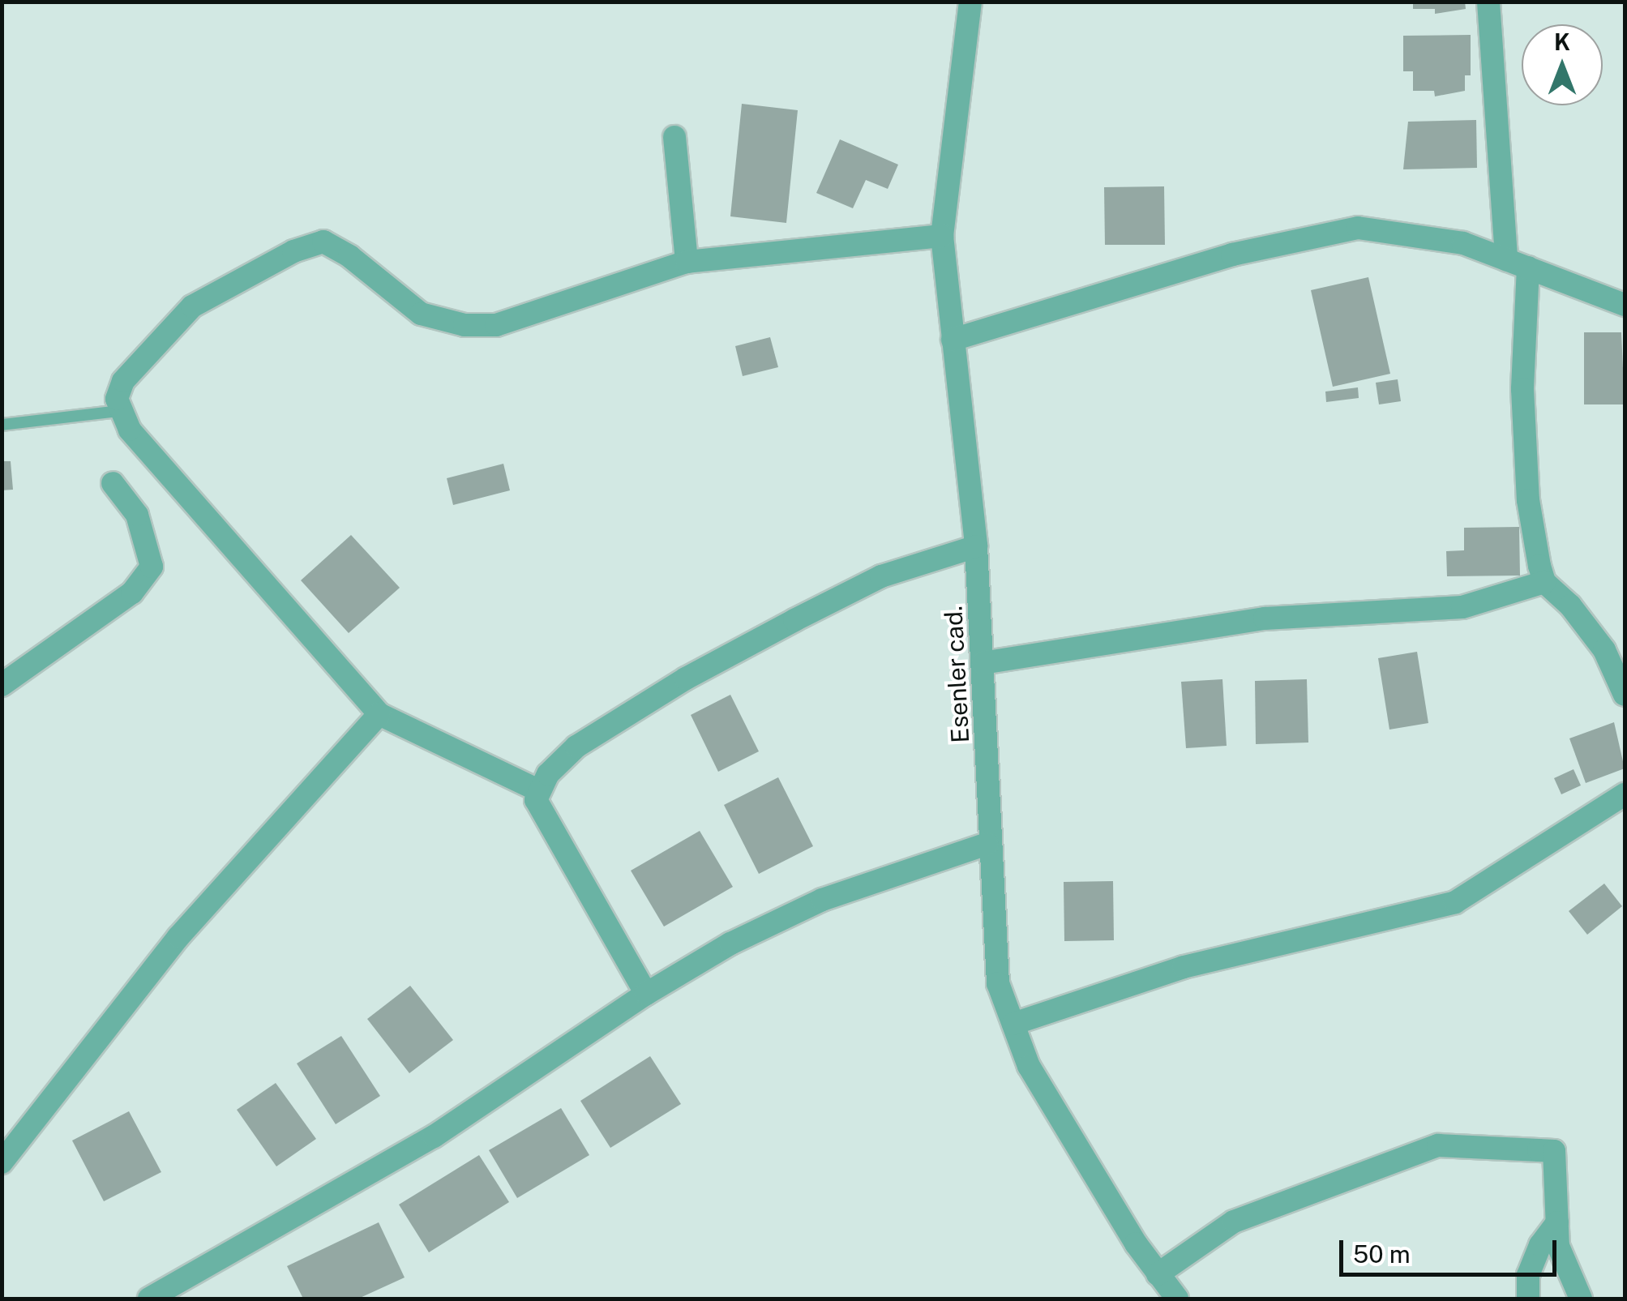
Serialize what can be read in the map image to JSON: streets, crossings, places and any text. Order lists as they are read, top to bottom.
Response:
{
  "streets": {
    "street": ["Esenler cad."]
  },
  "scale_bar": "50 m",
  "north": "top"
}
